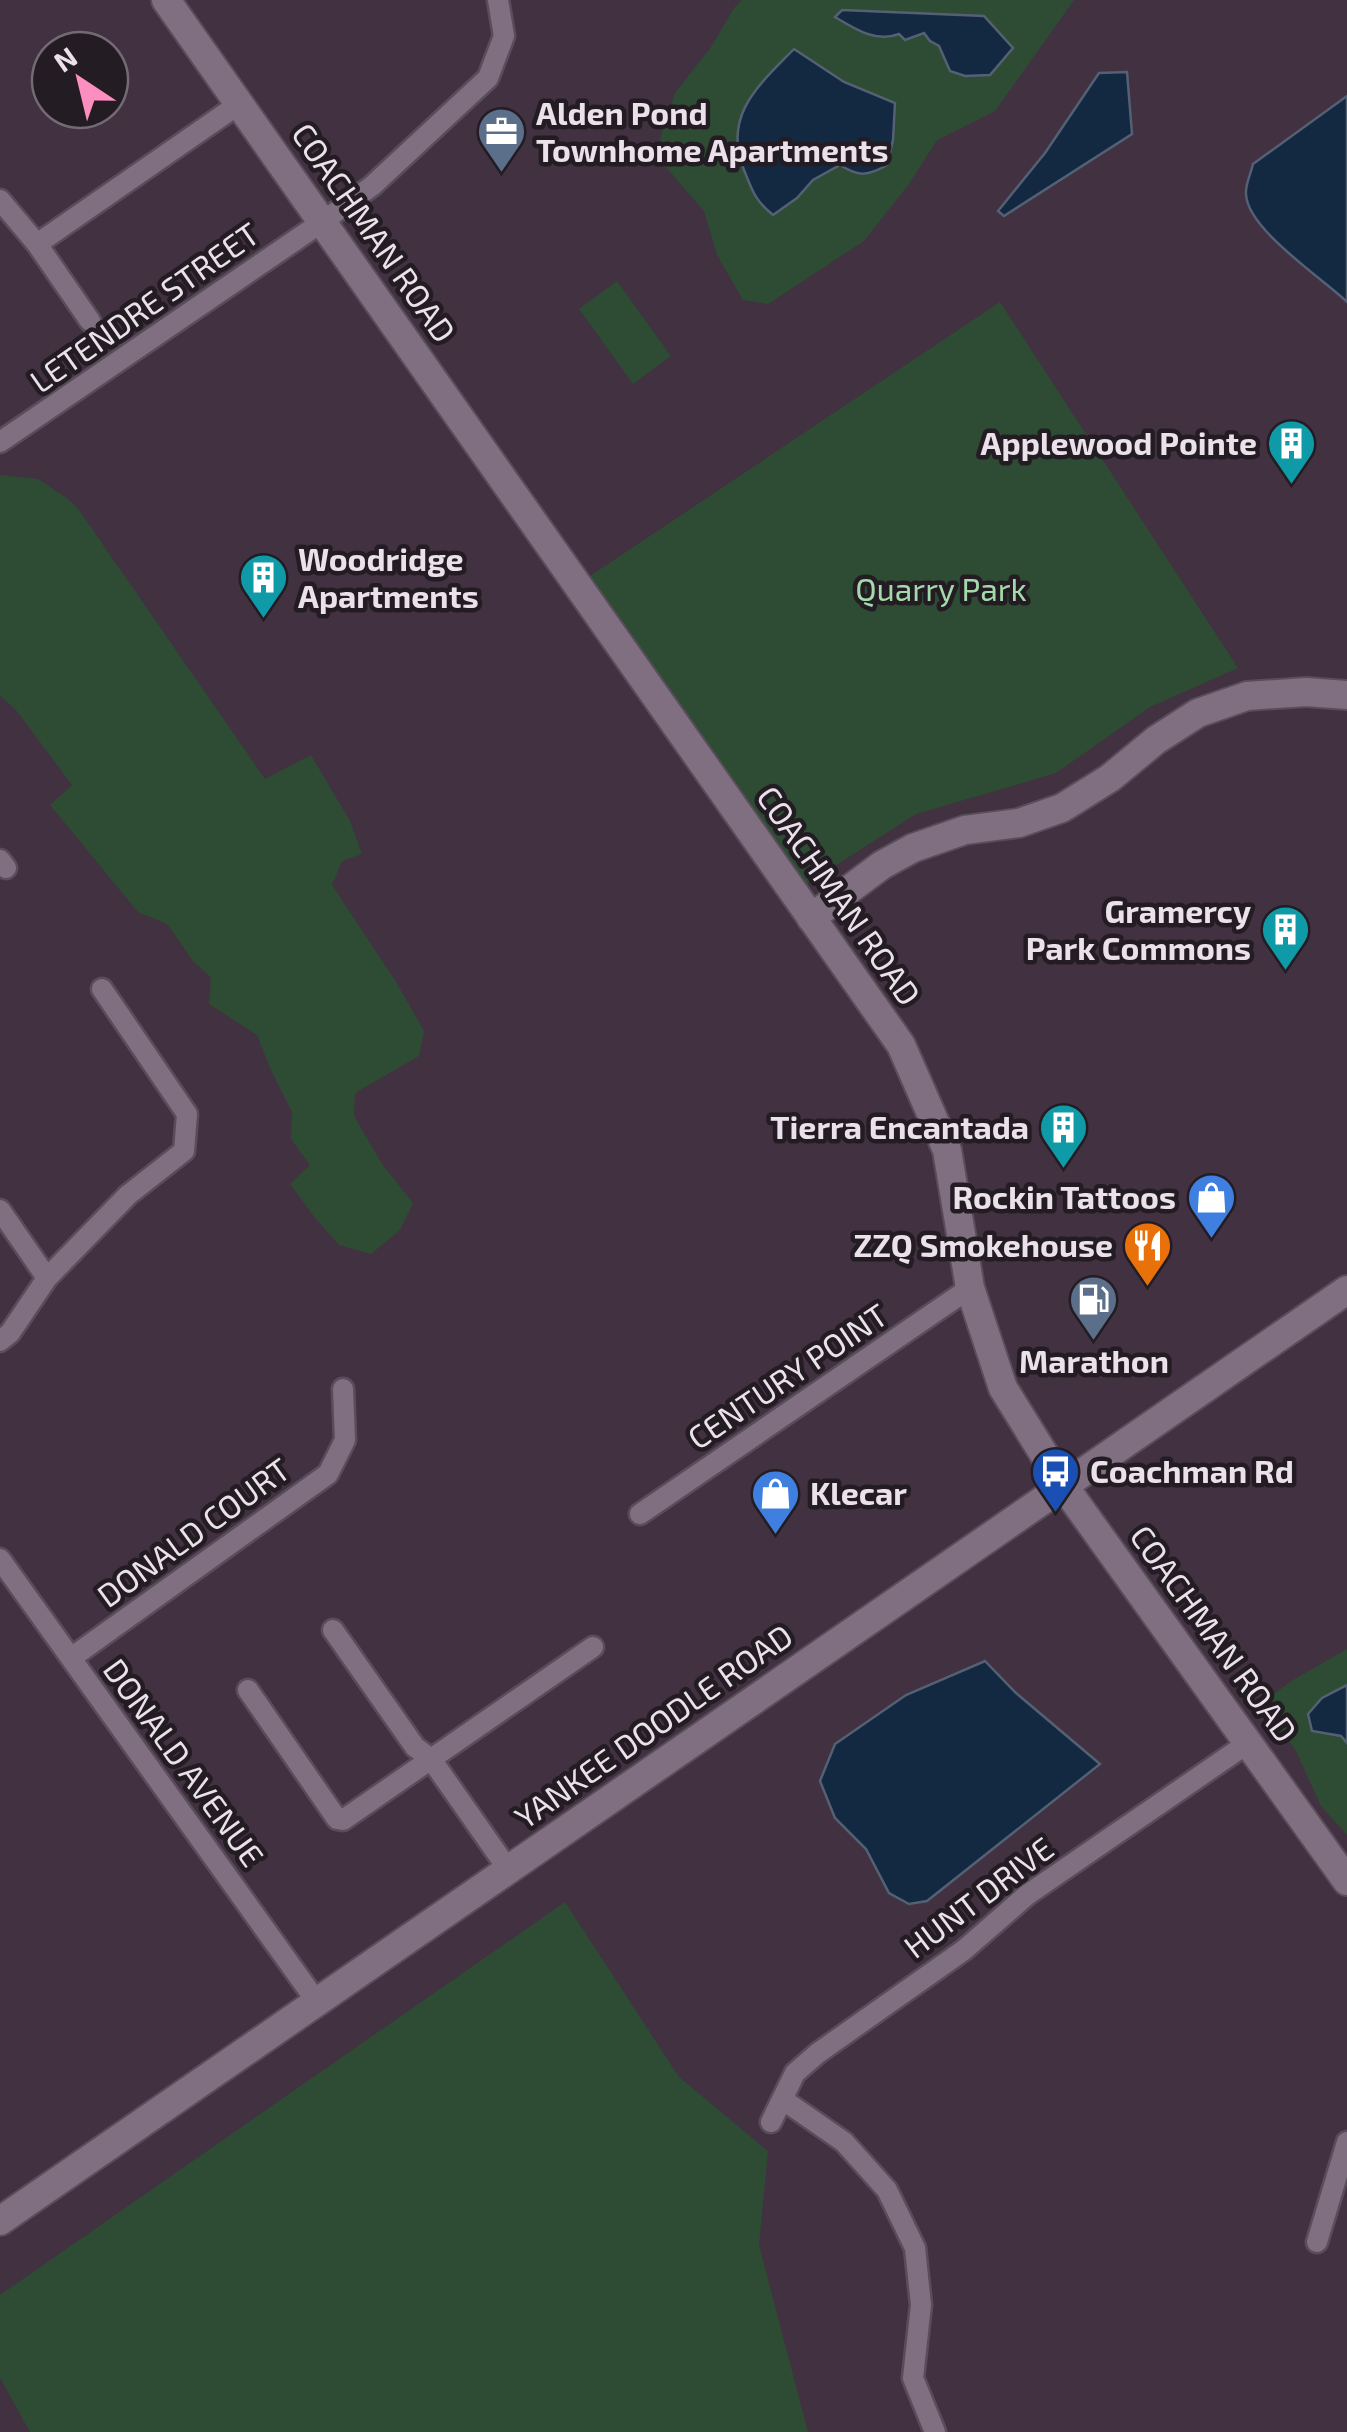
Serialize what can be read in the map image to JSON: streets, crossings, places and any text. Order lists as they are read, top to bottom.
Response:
{
  "streets": {
    "street": [
      "COACHMAN ROAD",
      "LETENDRE STREET",
      "CENTURY POINT",
      "DONALD COURT",
      "YANKEE DOODLE ROAD",
      "DONALD AVENUE",
      "HUNT DRIVE"
    ]
  },
  "crossings": [
    ["COACHMAN ROAD", "LETENDRE STREET"],
    ["COACHMAN ROAD", "CENTURY POINT"],
    ["COACHMAN ROAD", "YANKEE DOODLE ROAD"],
    ["COACHMAN ROAD", "HUNT DRIVE"],
    ["DONALD COURT", "DONALD AVENUE"],
    ["YANKEE DOODLE ROAD", "DONALD AVENUE"]
  ],
  "parks": ["Quarry Park"],
  "places": {
    "office": ["Alden Pond Townhome Apartments"],
    "building": [
      "Applewood Pointe",
      "Woodridge Apartments",
      "Gramercy Park Commons",
      "Tierra Encantada"
    ],
    "shop": ["Rockin Tattoos", "Klecar"],
    "restaurant": ["ZZQ Smokehouse"],
    "fuel station": ["Marathon"],
    "bus stop": ["Coachman Rd"]
  },
  "north": "top left"
}
